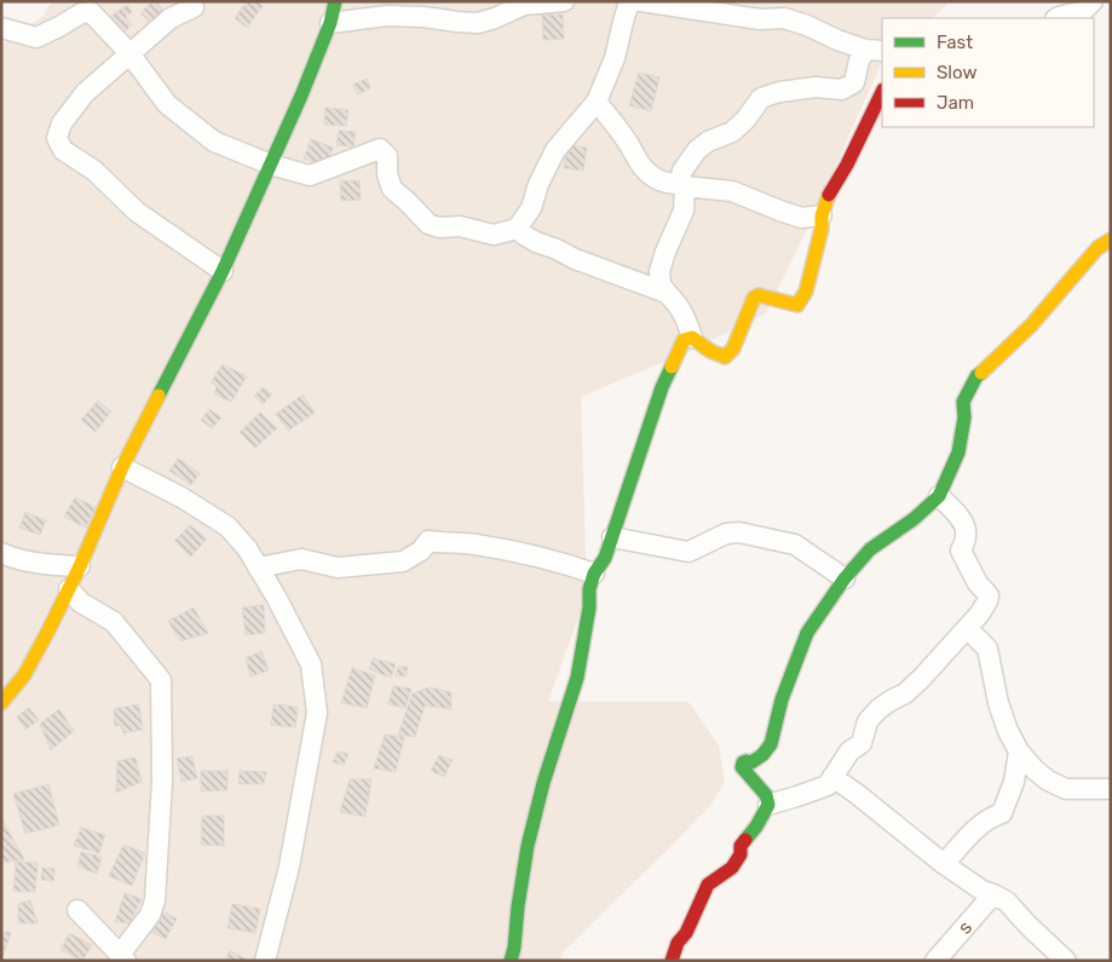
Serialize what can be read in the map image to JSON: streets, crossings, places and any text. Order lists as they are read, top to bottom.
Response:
{
  "streets": {
    "street": ["s"]
  },
  "legend": ["Fast", "Slow", "Jam"]
}
